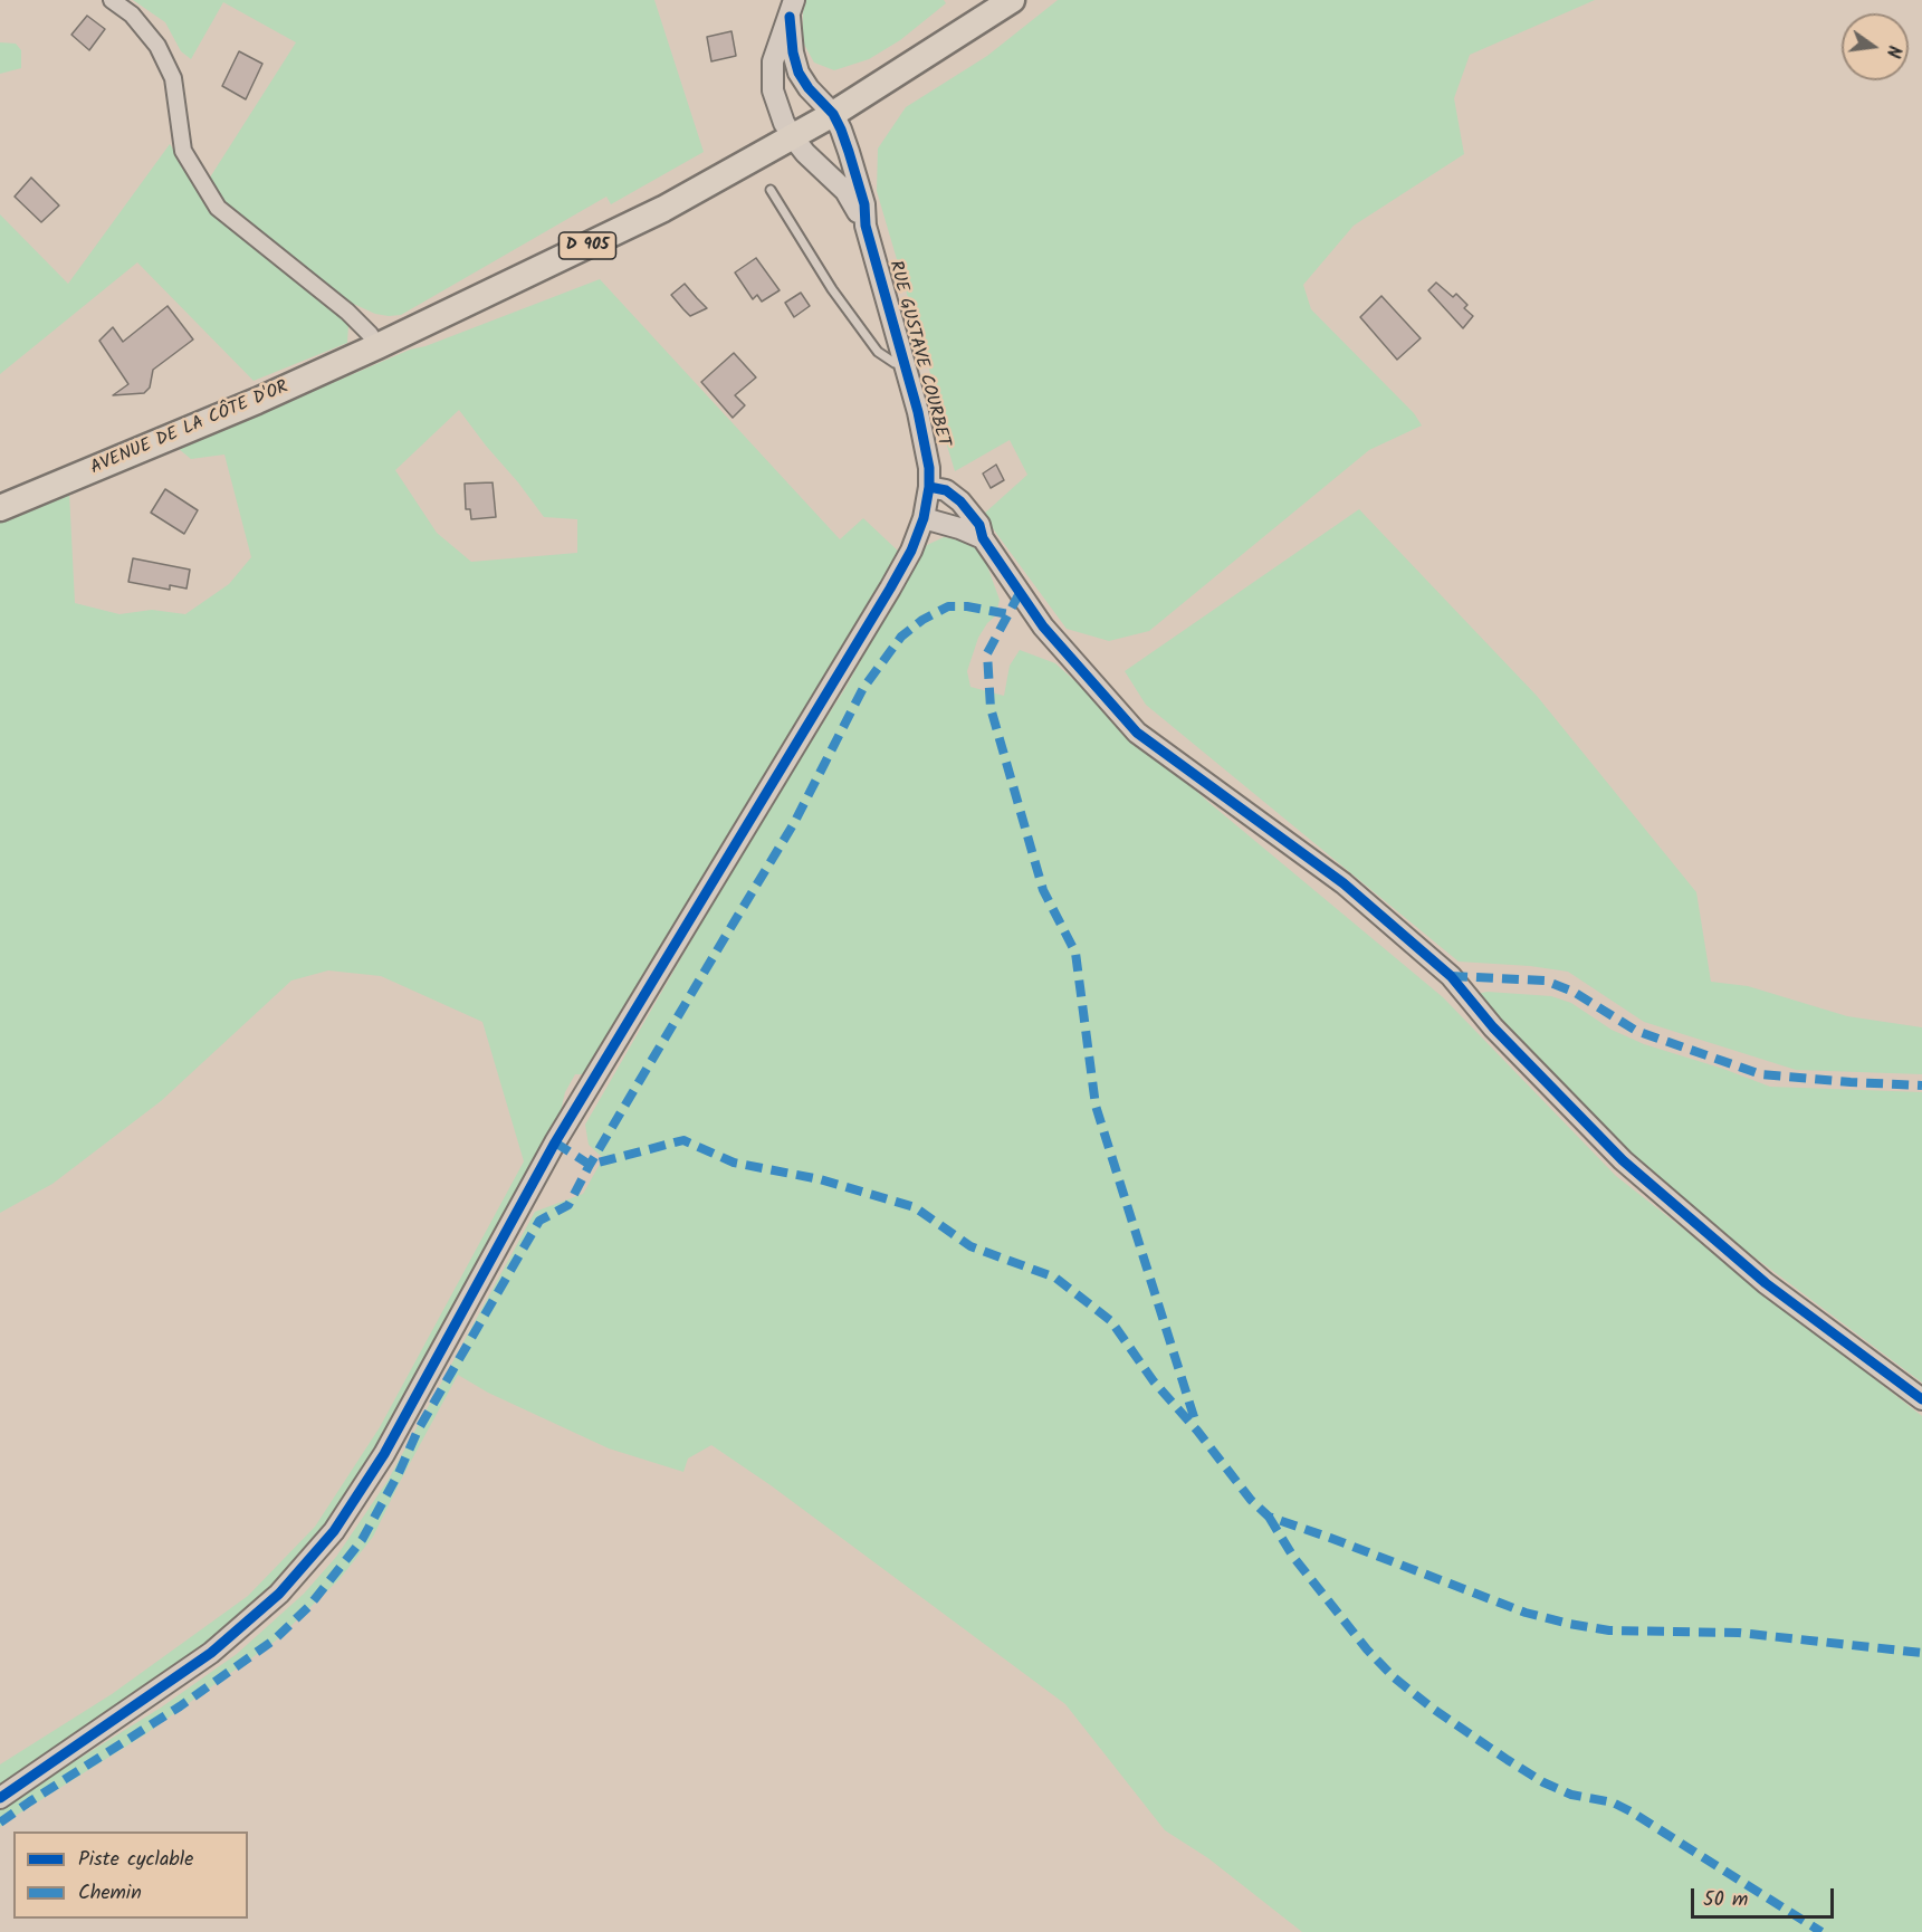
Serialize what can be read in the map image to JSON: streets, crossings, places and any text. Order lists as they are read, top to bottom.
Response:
{
  "streets": {
    "main road": ["D 905", "AVENUE DE LA CÔTE D'OR"],
    "street": ["RUE GUSTAVE COURBET"]
  },
  "crossings": [
    ["D 905", "RUE GUSTAVE COURBET"],
    ["D 905", "AVENUE DE LA CÔTE D'OR"]
  ],
  "legend": ["Piste cyclable", "Chemin"],
  "scale_bar": "50 m",
  "north": "right"
}
